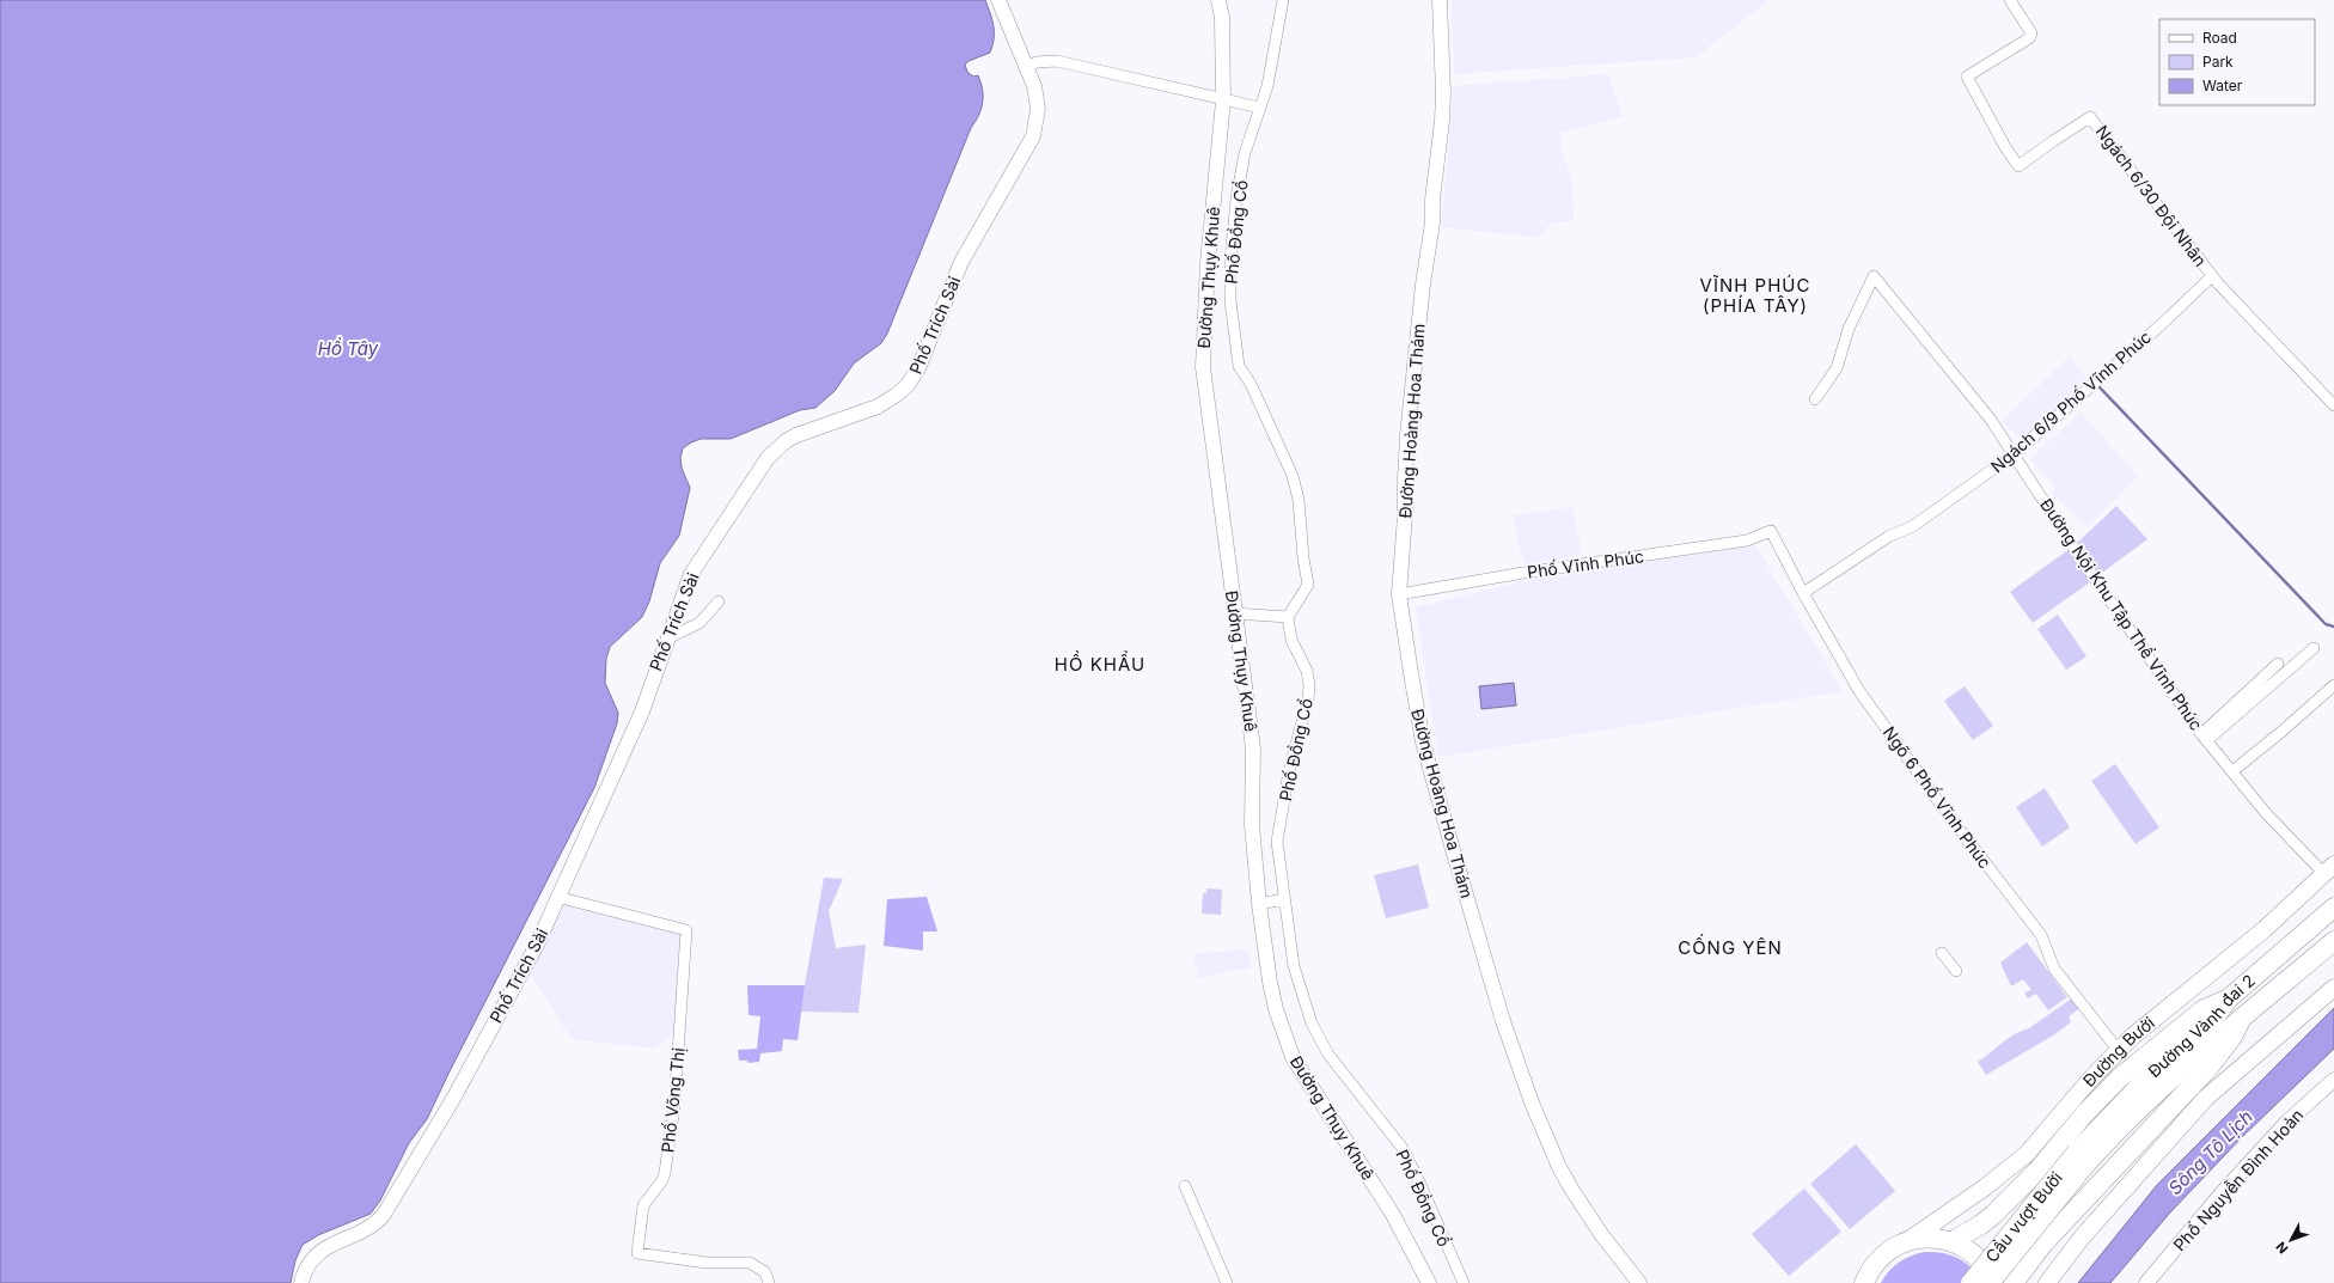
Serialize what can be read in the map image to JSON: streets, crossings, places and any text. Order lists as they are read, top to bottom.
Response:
{
  "streets": {
    "highway": ["Đường Vành đai 2", "Cầu vượt Bưởi"],
    "main road": [
      "Đường Thụy Khuê",
      "Phố Trích Sài",
      "Đường Hoàng Hoa Thám",
      "Đường Bưởi",
      "Phố Nguyễn Đình Hoàn"
    ],
    "street": [
      "Ngách 6/30 Đội Nhân",
      "Phố Đồng Cổ",
      "Ngách 6/9 Phố Vĩnh Phúc",
      "Phố Vĩnh Phúc",
      "Đường Nội Khu Tập Thể Vĩnh Phúc",
      "Ngõ 6 Phố Vĩnh Phúc",
      "Phố Võng Thị"
    ]
  },
  "crossings": [
    ["Ngách 6/30 Đội Nhân", "Ngách 6/9 Phố Vĩnh Phúc"],
    ["Phố Trích Sài", "Phố Võng Thị"],
    ["Ngách 6/9 Phố Vĩnh Phúc", "Đường Nội Khu Tập Thể Vĩnh Phúc"],
    ["Ngách 6/9 Phố Vĩnh Phúc", "Ngõ 6 Phố Vĩnh Phúc"],
    ["Đường Hoàng Hoa Thám", "Phố Vĩnh Phúc"],
    ["Phố Vĩnh Phúc", "Ngõ 6 Phố Vĩnh Phúc"],
    ["Đường Nội Khu Tập Thể Vĩnh Phúc", "Đường Bưởi"],
    ["Ngõ 6 Phố Vĩnh Phúc", "Đường Bưởi"],
    ["Đường Vành đai 2", "Cầu vượt Bưởi"]
  ],
  "districts": ["VĨNH PHÚC (PHÍA TÂY)", "HỒ KHẨU", "CỐNG YÊN"],
  "water": ["Hồ Tây", "Sông Tô Lịch"],
  "legend": ["Road", "Park", "Water"],
  "north": "bottom left"
}
